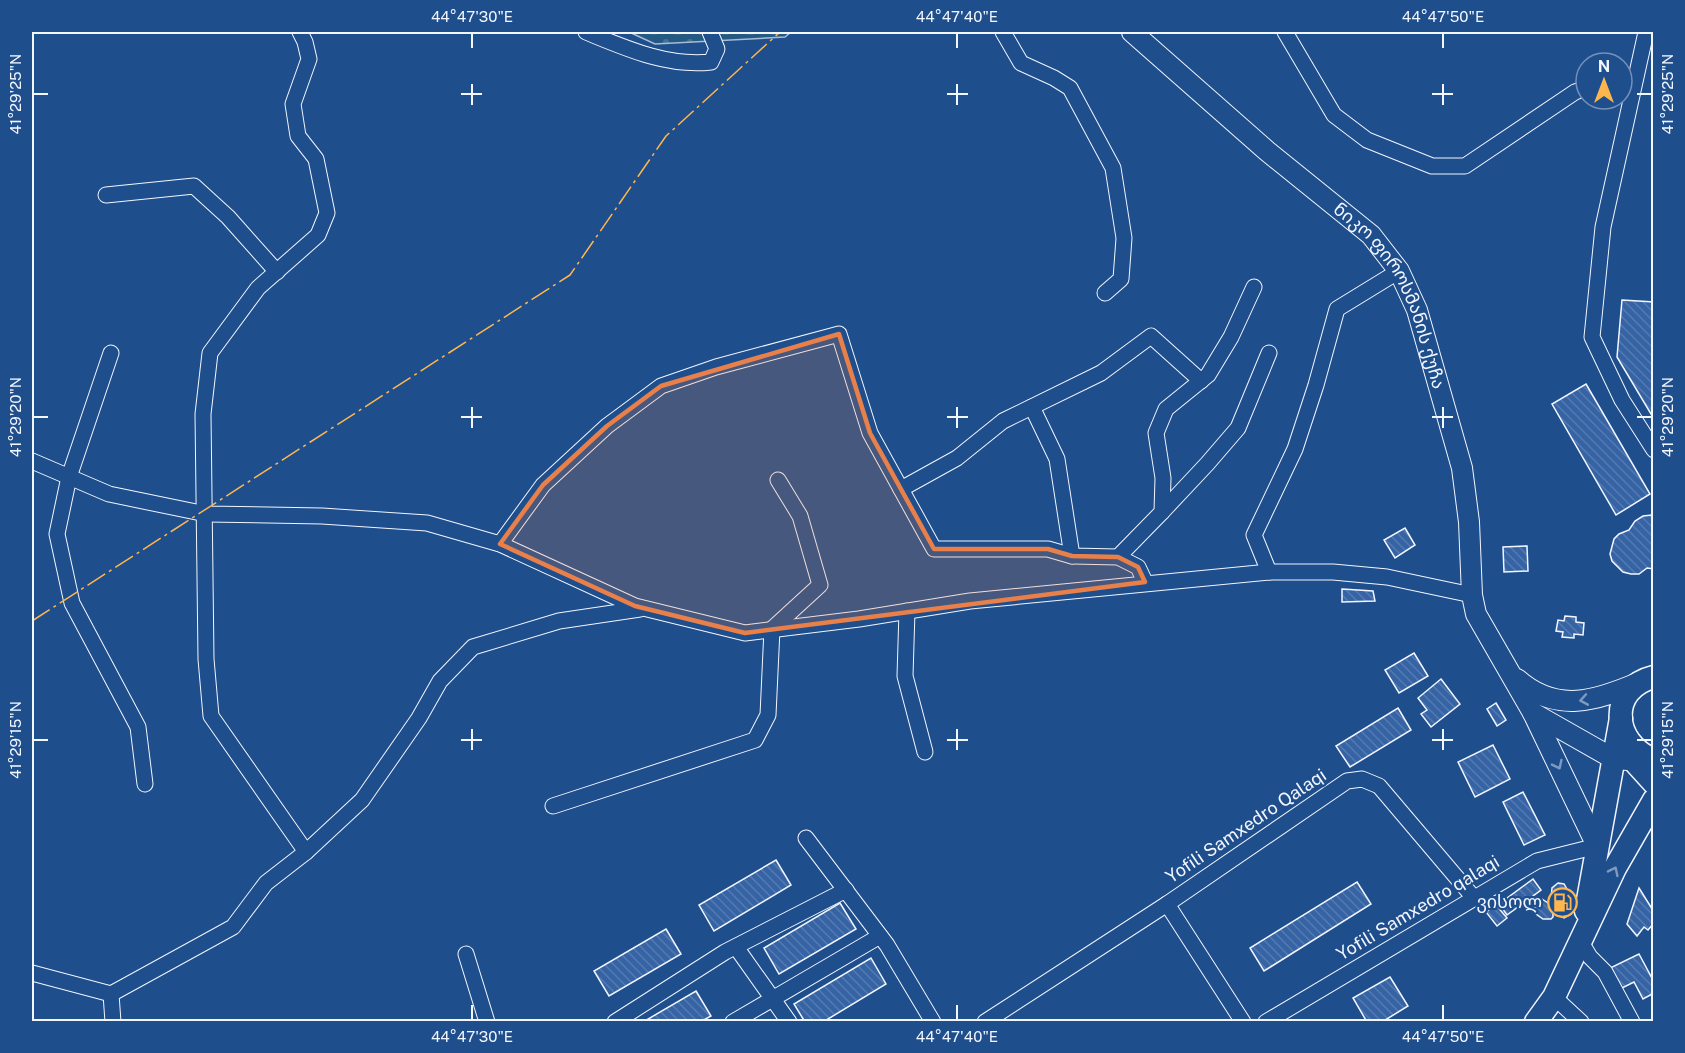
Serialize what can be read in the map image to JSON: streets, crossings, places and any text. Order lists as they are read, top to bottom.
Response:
{
  "streets": {
    "main road": ["ნიკო ფიროსმანის ქუჩა"],
    "street": ["Yofili Samxedro Qalaqi", "Yofili Samxedro qalaqi"]
  },
  "crossings": [
    ["ნიკო ფიროსმანის ქუჩა", "Yofili Samxedro qalaqi"],
    ["Yofili Samxedro Qalaqi", "Yofili Samxedro qalaqi"]
  ],
  "places": {
    "fuel station": ["ვისოლ"]
  },
  "north": "top",
  "coordinates": [
    "44°47'30\"E",
    "44°47'40\"E",
    "44°47'50\"E",
    "41°29'25\"N",
    "41°29'20\"N",
    "41°29'15\"N"
  ]
}
